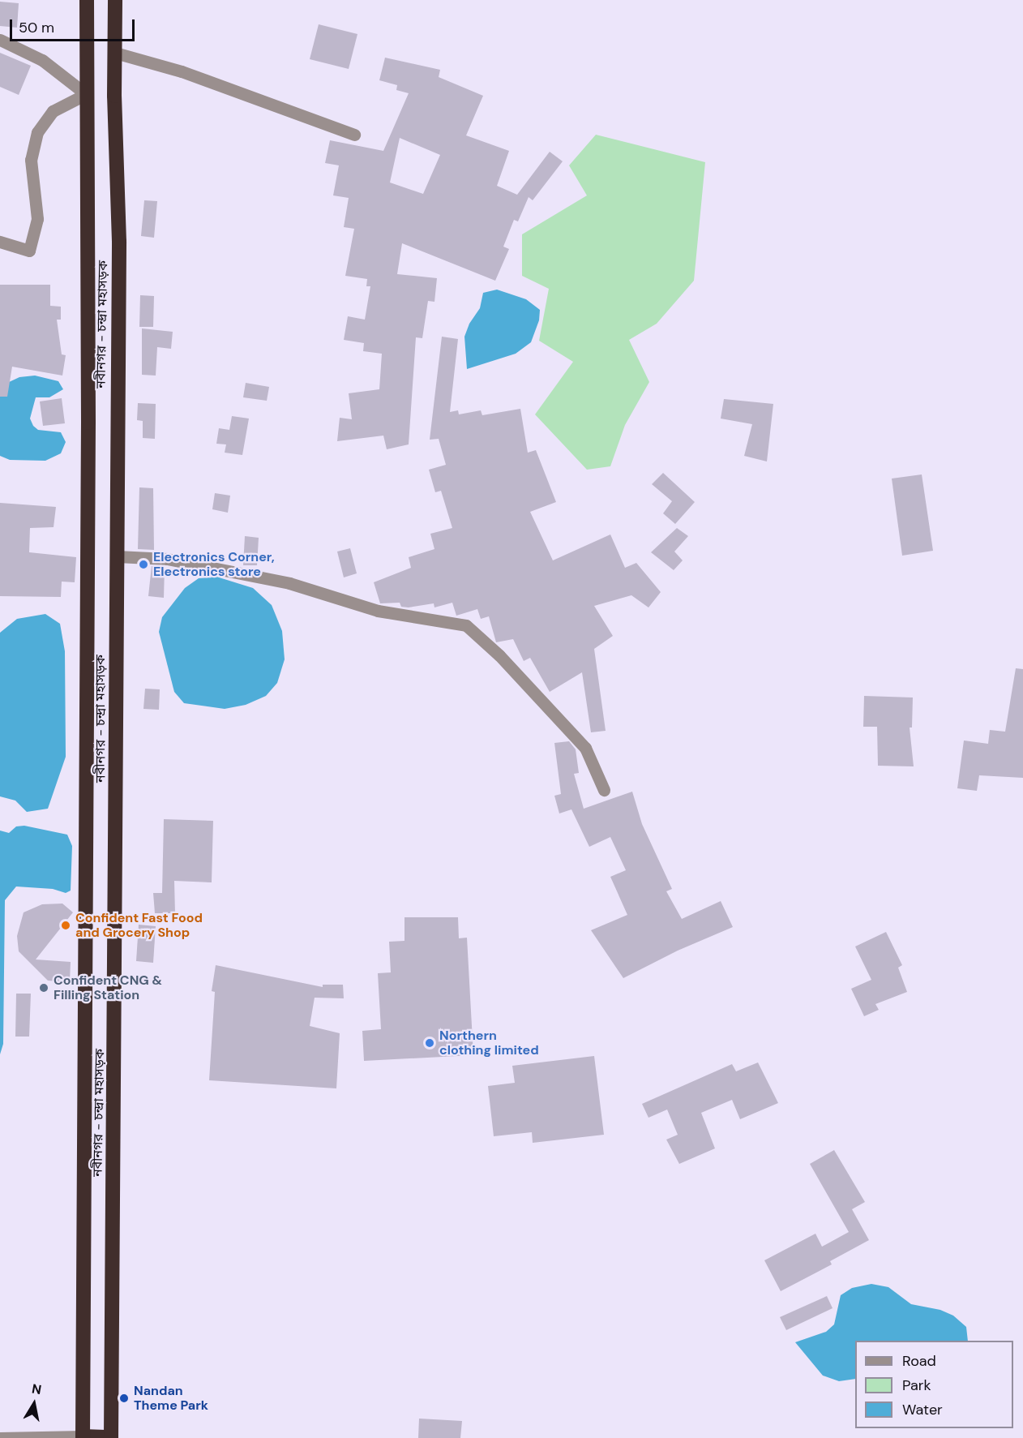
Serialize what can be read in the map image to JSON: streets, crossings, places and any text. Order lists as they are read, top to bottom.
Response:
{
  "streets": {
    "highway": ["নবীনগর - চন্দ্রা মহাসড়ক"]
  },
  "places": [
    "Electronics Corner, Electronics store",
    "Confident Fast Food and Grocery Shop",
    "Confident CNG & Filling Station",
    "Northern clothing limited",
    "Nandan Theme Park"
  ],
  "legend": ["Road", "Park", "Water"],
  "scale_bar": "50 m",
  "north": "top"
}
